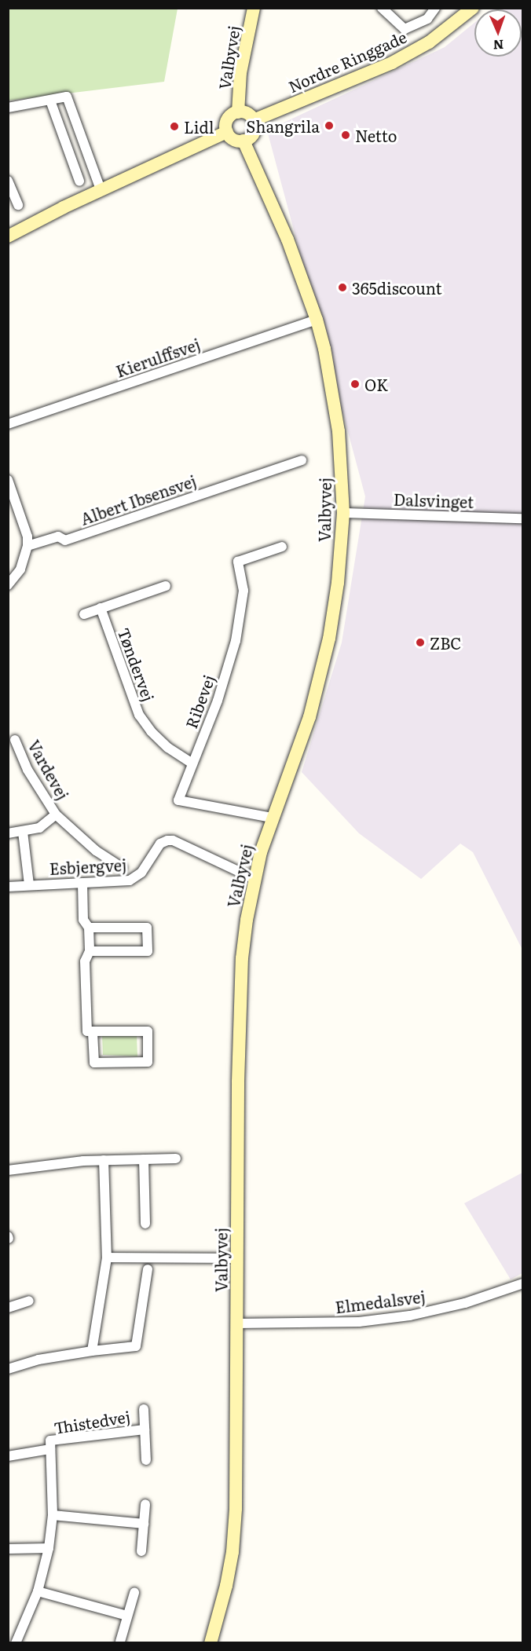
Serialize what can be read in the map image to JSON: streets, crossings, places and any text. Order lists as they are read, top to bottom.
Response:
{
  "streets": {
    "street": [
      "Valbyvej",
      "Nordre Ringgade",
      "Kierulffsvej",
      "Albert Ibsensvej",
      "Dalsvinget",
      "Tøndervej",
      "Ribevej",
      "Vardevej",
      "Esbjergvej",
      "Elmedalsvej",
      "Thistedvej"
    ]
  },
  "crossings": [
    ["Valbyvej", "Nordre Ringgade"],
    ["Valbyvej", "Kierulffsvej"],
    ["Valbyvej", "Dalsvinget"],
    ["Valbyvej", "Ribevej"],
    ["Valbyvej", "Esbjergvej"],
    ["Valbyvej", "Elmedalsvej"],
    ["Tøndervej", "Ribevej"]
  ],
  "places": [
    "Shangrila",
    "Lidl",
    "Netto",
    "365discount",
    "OK",
    "ZBC"
  ],
  "north": "bottom"
}
